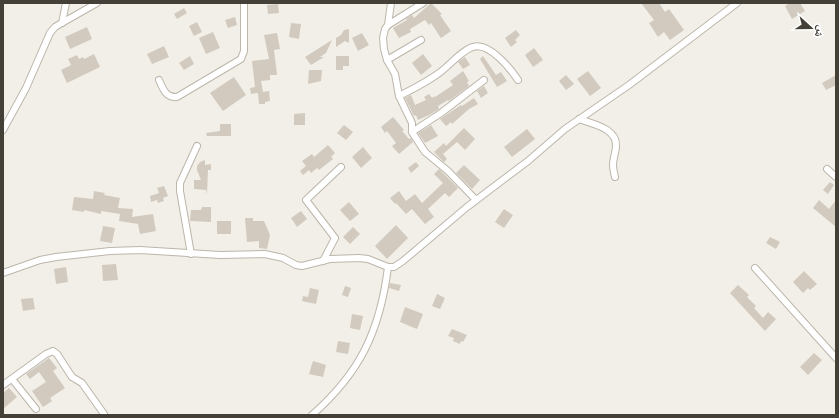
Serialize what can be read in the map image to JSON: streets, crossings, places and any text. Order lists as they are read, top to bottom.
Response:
{
  "north": "right"
}
